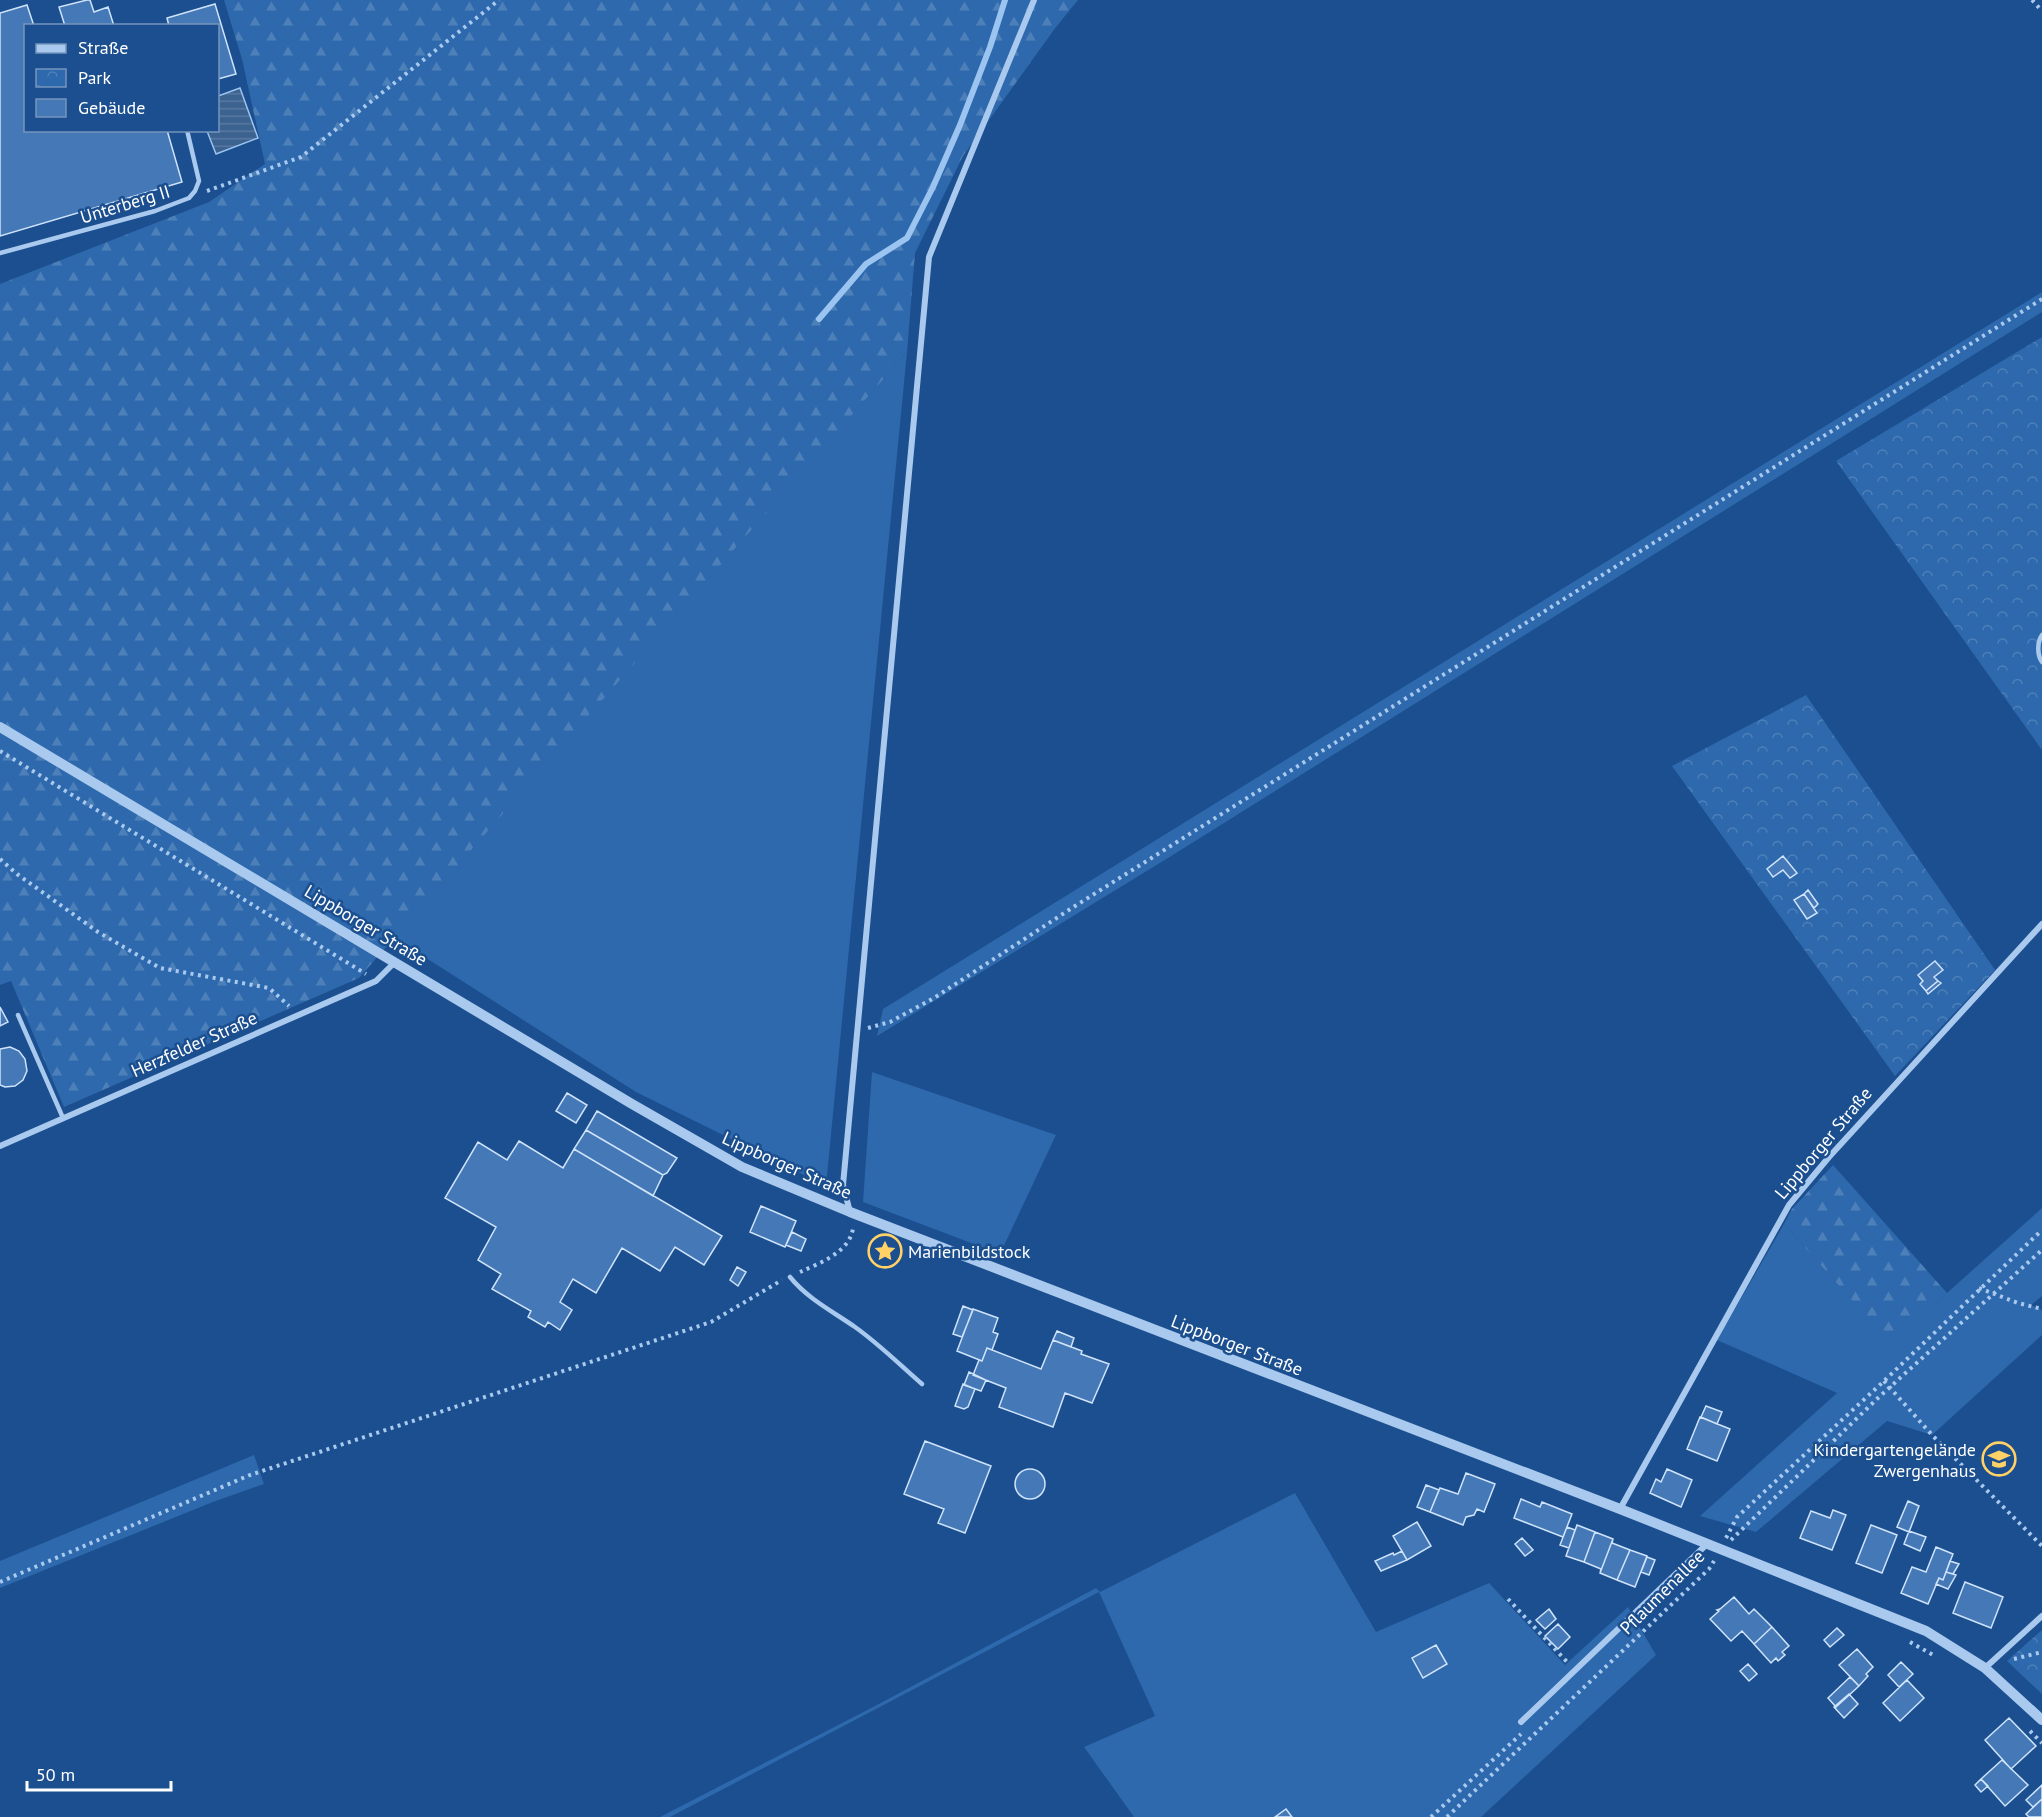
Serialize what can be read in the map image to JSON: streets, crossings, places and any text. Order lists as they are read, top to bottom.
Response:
{
  "streets": {
    "street": ["Lippborger Straße", "Herzfelder Straße"],
    "lane": ["Unterberg II"],
    "path": ["Pflaumenallee"]
  },
  "crossings": [
    ["Lippborger Straße", "Herzfelder Straße"],
    ["Lippborger Straße", "Pflaumenallee"]
  ],
  "places": {
    "place": ["Marienbildstock"],
    "school or university": ["Kindergartengelände Zwergenhaus"]
  },
  "legend": ["Straße", "Park", "Gebäude"],
  "scale_bar": "50 m"
}
